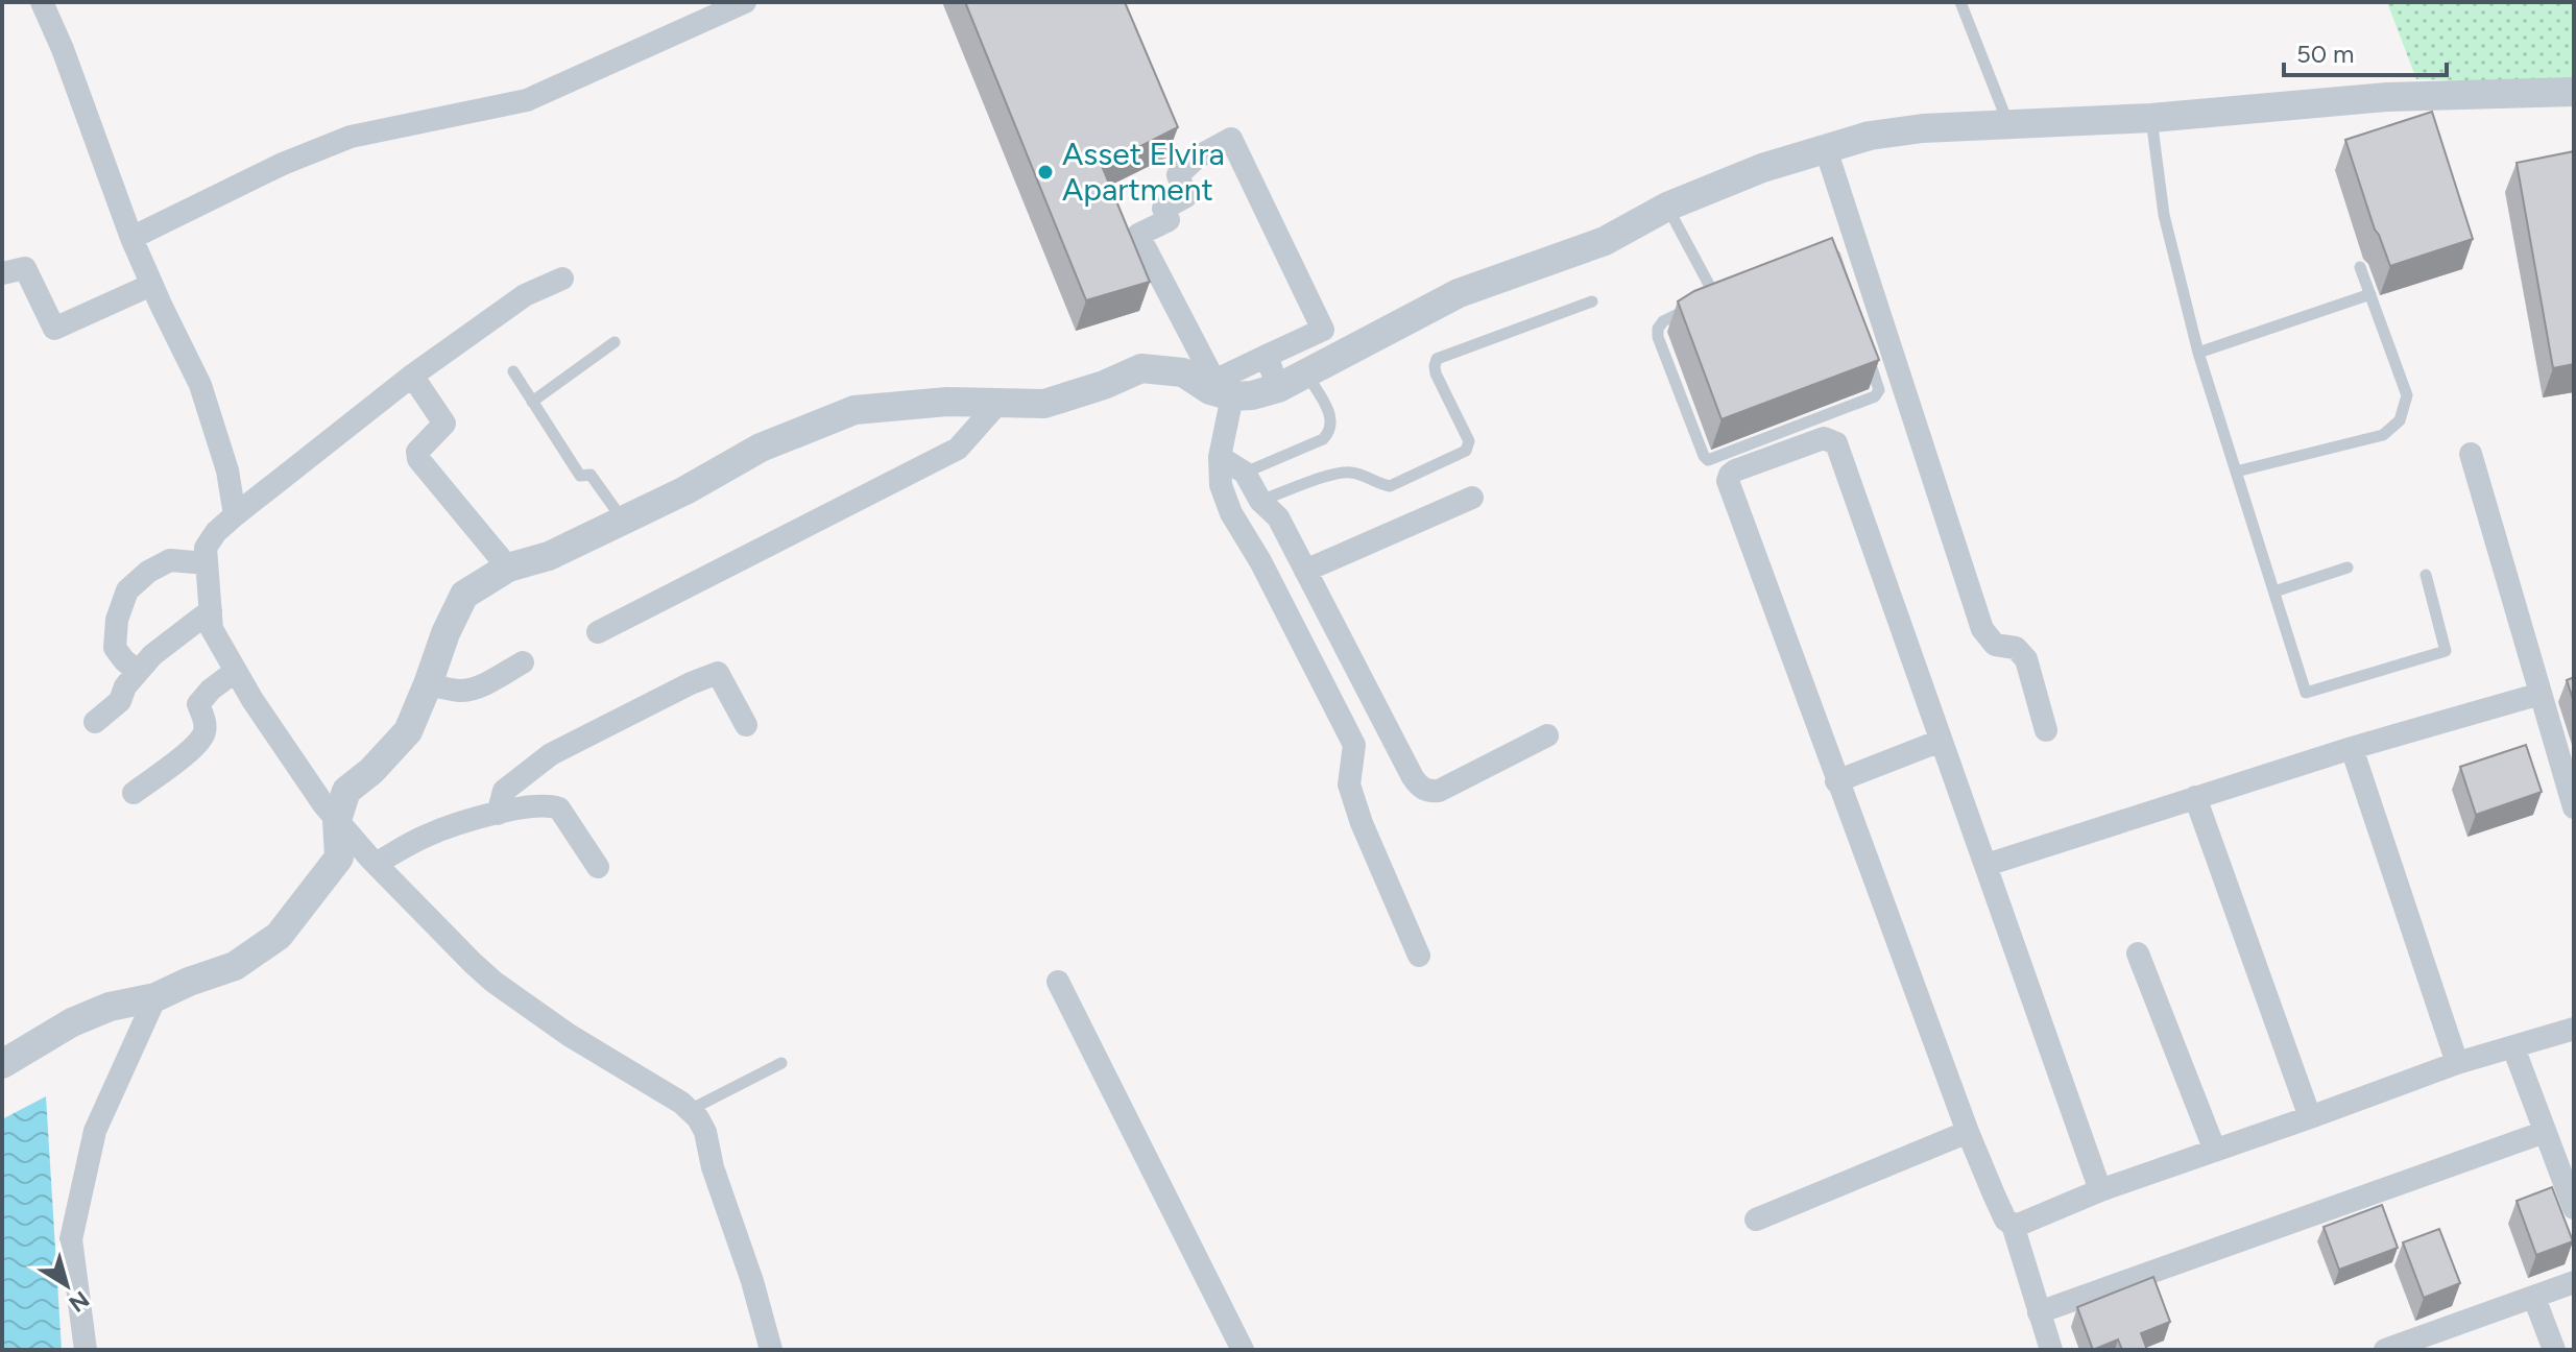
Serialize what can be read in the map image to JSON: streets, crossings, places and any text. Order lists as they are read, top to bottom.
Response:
{
  "places": ["Asset Elvira Apartment"],
  "scale_bar": "50 m",
  "north": "bottom right"
}
